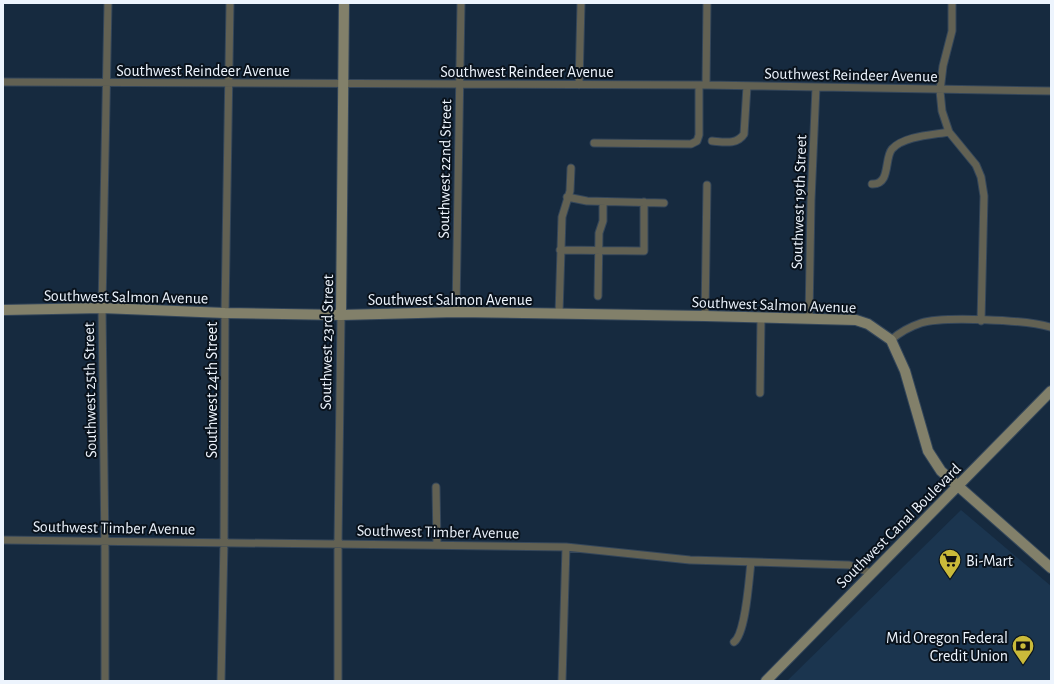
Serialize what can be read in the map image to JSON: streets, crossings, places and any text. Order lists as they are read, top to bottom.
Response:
{
  "streets": {
    "main road": ["Southwest Salmon Avenue", "Southwest 23rd Street", "Southwest Canal Boulevard"],
    "street": [
      "Southwest Reindeer Avenue",
      "Southwest 22nd Street",
      "Southwest 19th Street",
      "Southwest 25th Street",
      "Southwest 24th Street",
      "Southwest Timber Avenue"
    ]
  },
  "crossings": [
    ["Southwest Reindeer Avenue", "Southwest 22nd Street"],
    ["Southwest Reindeer Avenue", "Southwest 19th Street"],
    ["Southwest Reindeer Avenue", "Southwest 23rd Street"],
    ["Southwest Reindeer Avenue", "Southwest 25th Street"],
    ["Southwest Reindeer Avenue", "Southwest 24th Street"],
    ["Southwest 22nd Street", "Southwest Salmon Avenue"],
    ["Southwest 19th Street", "Southwest Salmon Avenue"],
    ["Southwest Salmon Avenue", "Southwest 23rd Street"],
    ["Southwest Salmon Avenue", "Southwest 25th Street"],
    ["Southwest Salmon Avenue", "Southwest 24th Street"],
    ["Southwest 23rd Street", "Southwest Timber Avenue"],
    ["Southwest 25th Street", "Southwest Timber Avenue"],
    ["Southwest 24th Street", "Southwest Timber Avenue"],
    ["Southwest Canal Boulevard", "Southwest Timber Avenue"]
  ],
  "places": {
    "supermarket": ["Bi-Mart"],
    "bank": ["Mid Oregon Federal Credit Union"]
  }
}
